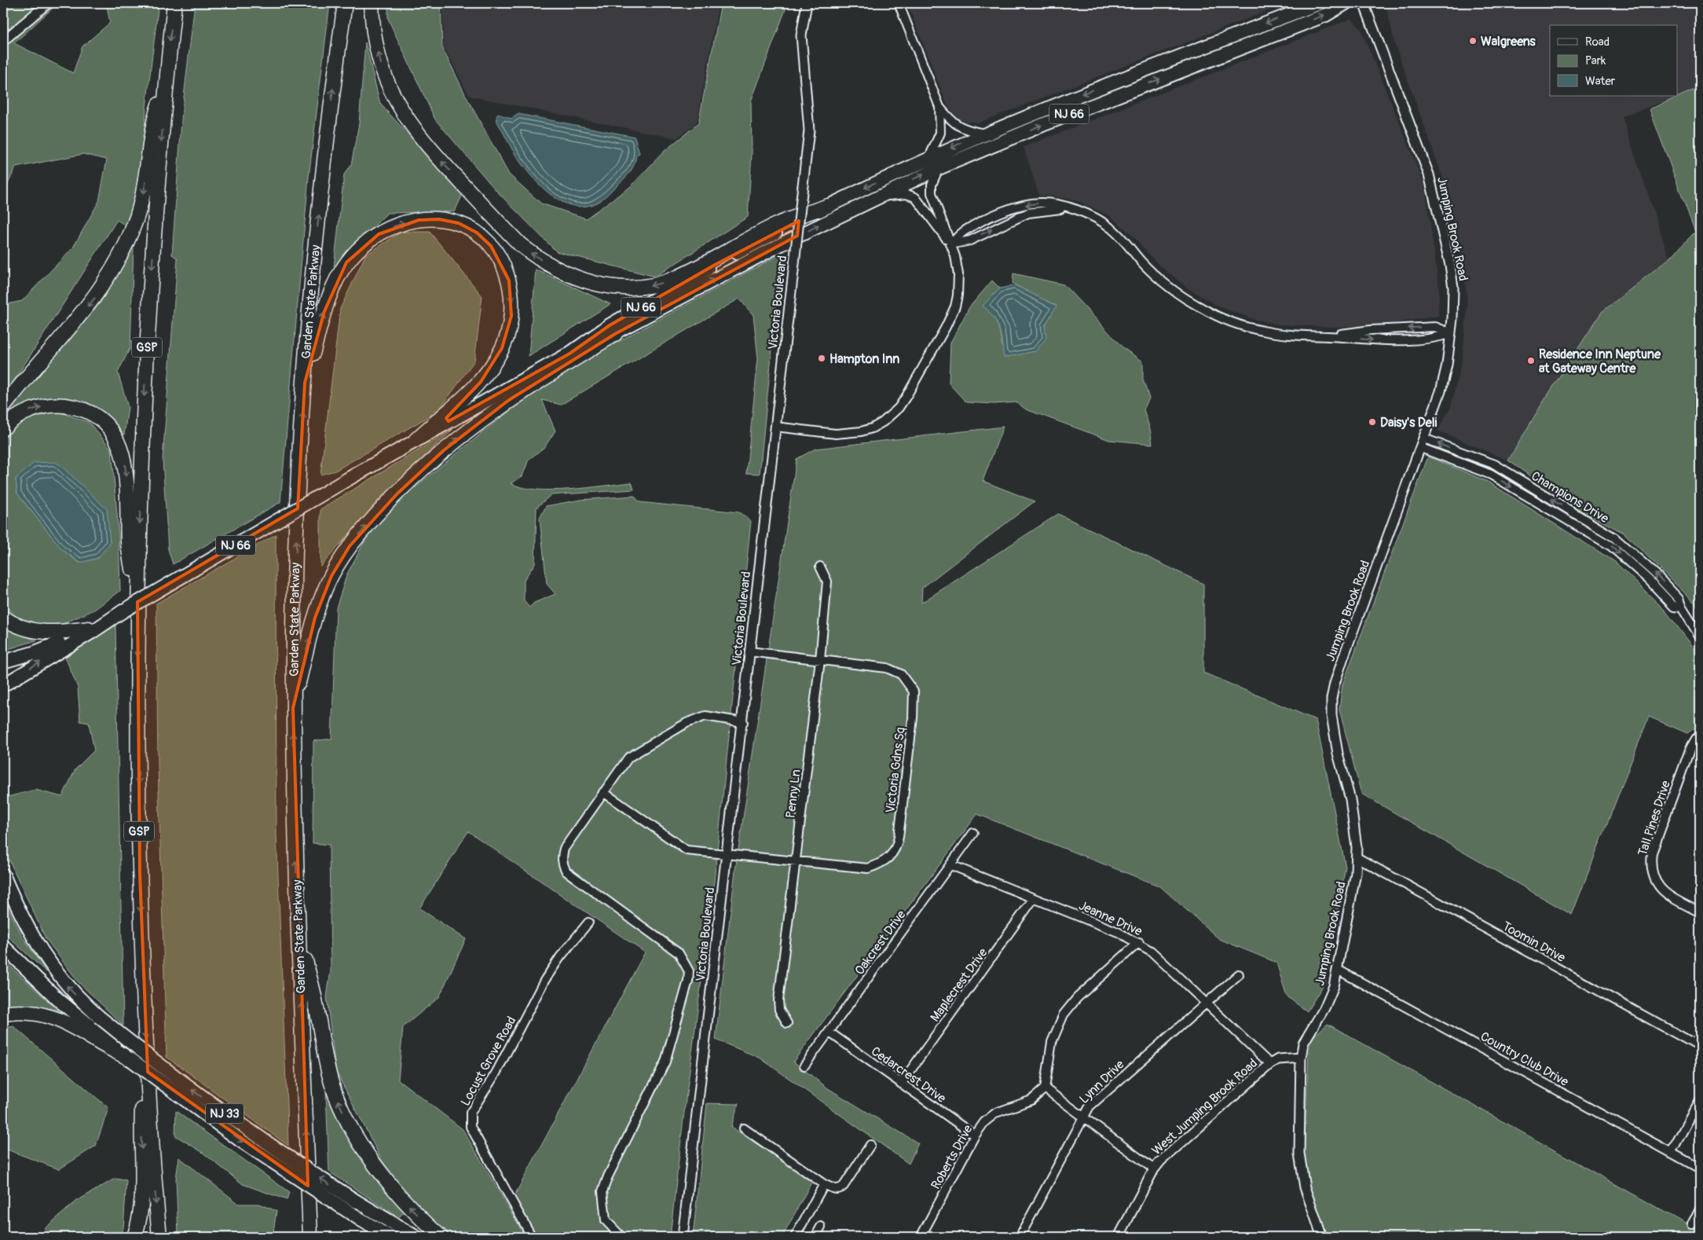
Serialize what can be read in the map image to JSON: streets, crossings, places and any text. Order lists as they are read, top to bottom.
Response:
{
  "streets": {
    "highway": [
      "NJ 66",
      "Garden State Parkway",
      "GSP",
      "NJ 33"
    ],
    "street": [
      "Jumping Brook Road",
      "Victoria Boulevard",
      "Champions Drive",
      "Victoria Gdns Sq",
      "Penny Ln",
      "Tall Pines Drive",
      "Jeanne Drive",
      "Toomin Drive",
      "Oakcrest Drive",
      "Maplecrest Drive",
      "Country Club Drive",
      "Locust Grove Road",
      "Cedarcrest Drive",
      "Lynn Drive",
      "West Jumping Brook Road",
      "Roberts Drive"
    ]
  },
  "crossings": [
    ["Jumping Brook Road", "Champions Drive"],
    ["Jumping Brook Road", "Toomin Drive"],
    ["Jumping Brook Road", "Country Club Drive"],
    ["Jumping Brook Road", "West Jumping Brook Road"],
    ["Victoria Boulevard", "Victoria Gdns Sq"],
    ["Victoria Gdns Sq", "Penny Ln"],
    ["Jeanne Drive", "Oakcrest Drive"],
    ["Jeanne Drive", "Maplecrest Drive"],
    ["Jeanne Drive", "Lynn Drive"],
    ["Jeanne Drive", "West Jumping Brook Road"],
    ["Oakcrest Drive", "Cedarcrest Drive"],
    ["Maplecrest Drive", "Cedarcrest Drive"],
    ["Cedarcrest Drive", "Roberts Drive"]
  ],
  "one_way": ["Garden State Parkway"],
  "places": [
    "Walgreens",
    "Hampton Inn",
    "Residence Inn Neptune at Gateway Centre",
    "Daisy's Deli"
  ],
  "legend": ["Road", "Park", "Water"]
}
